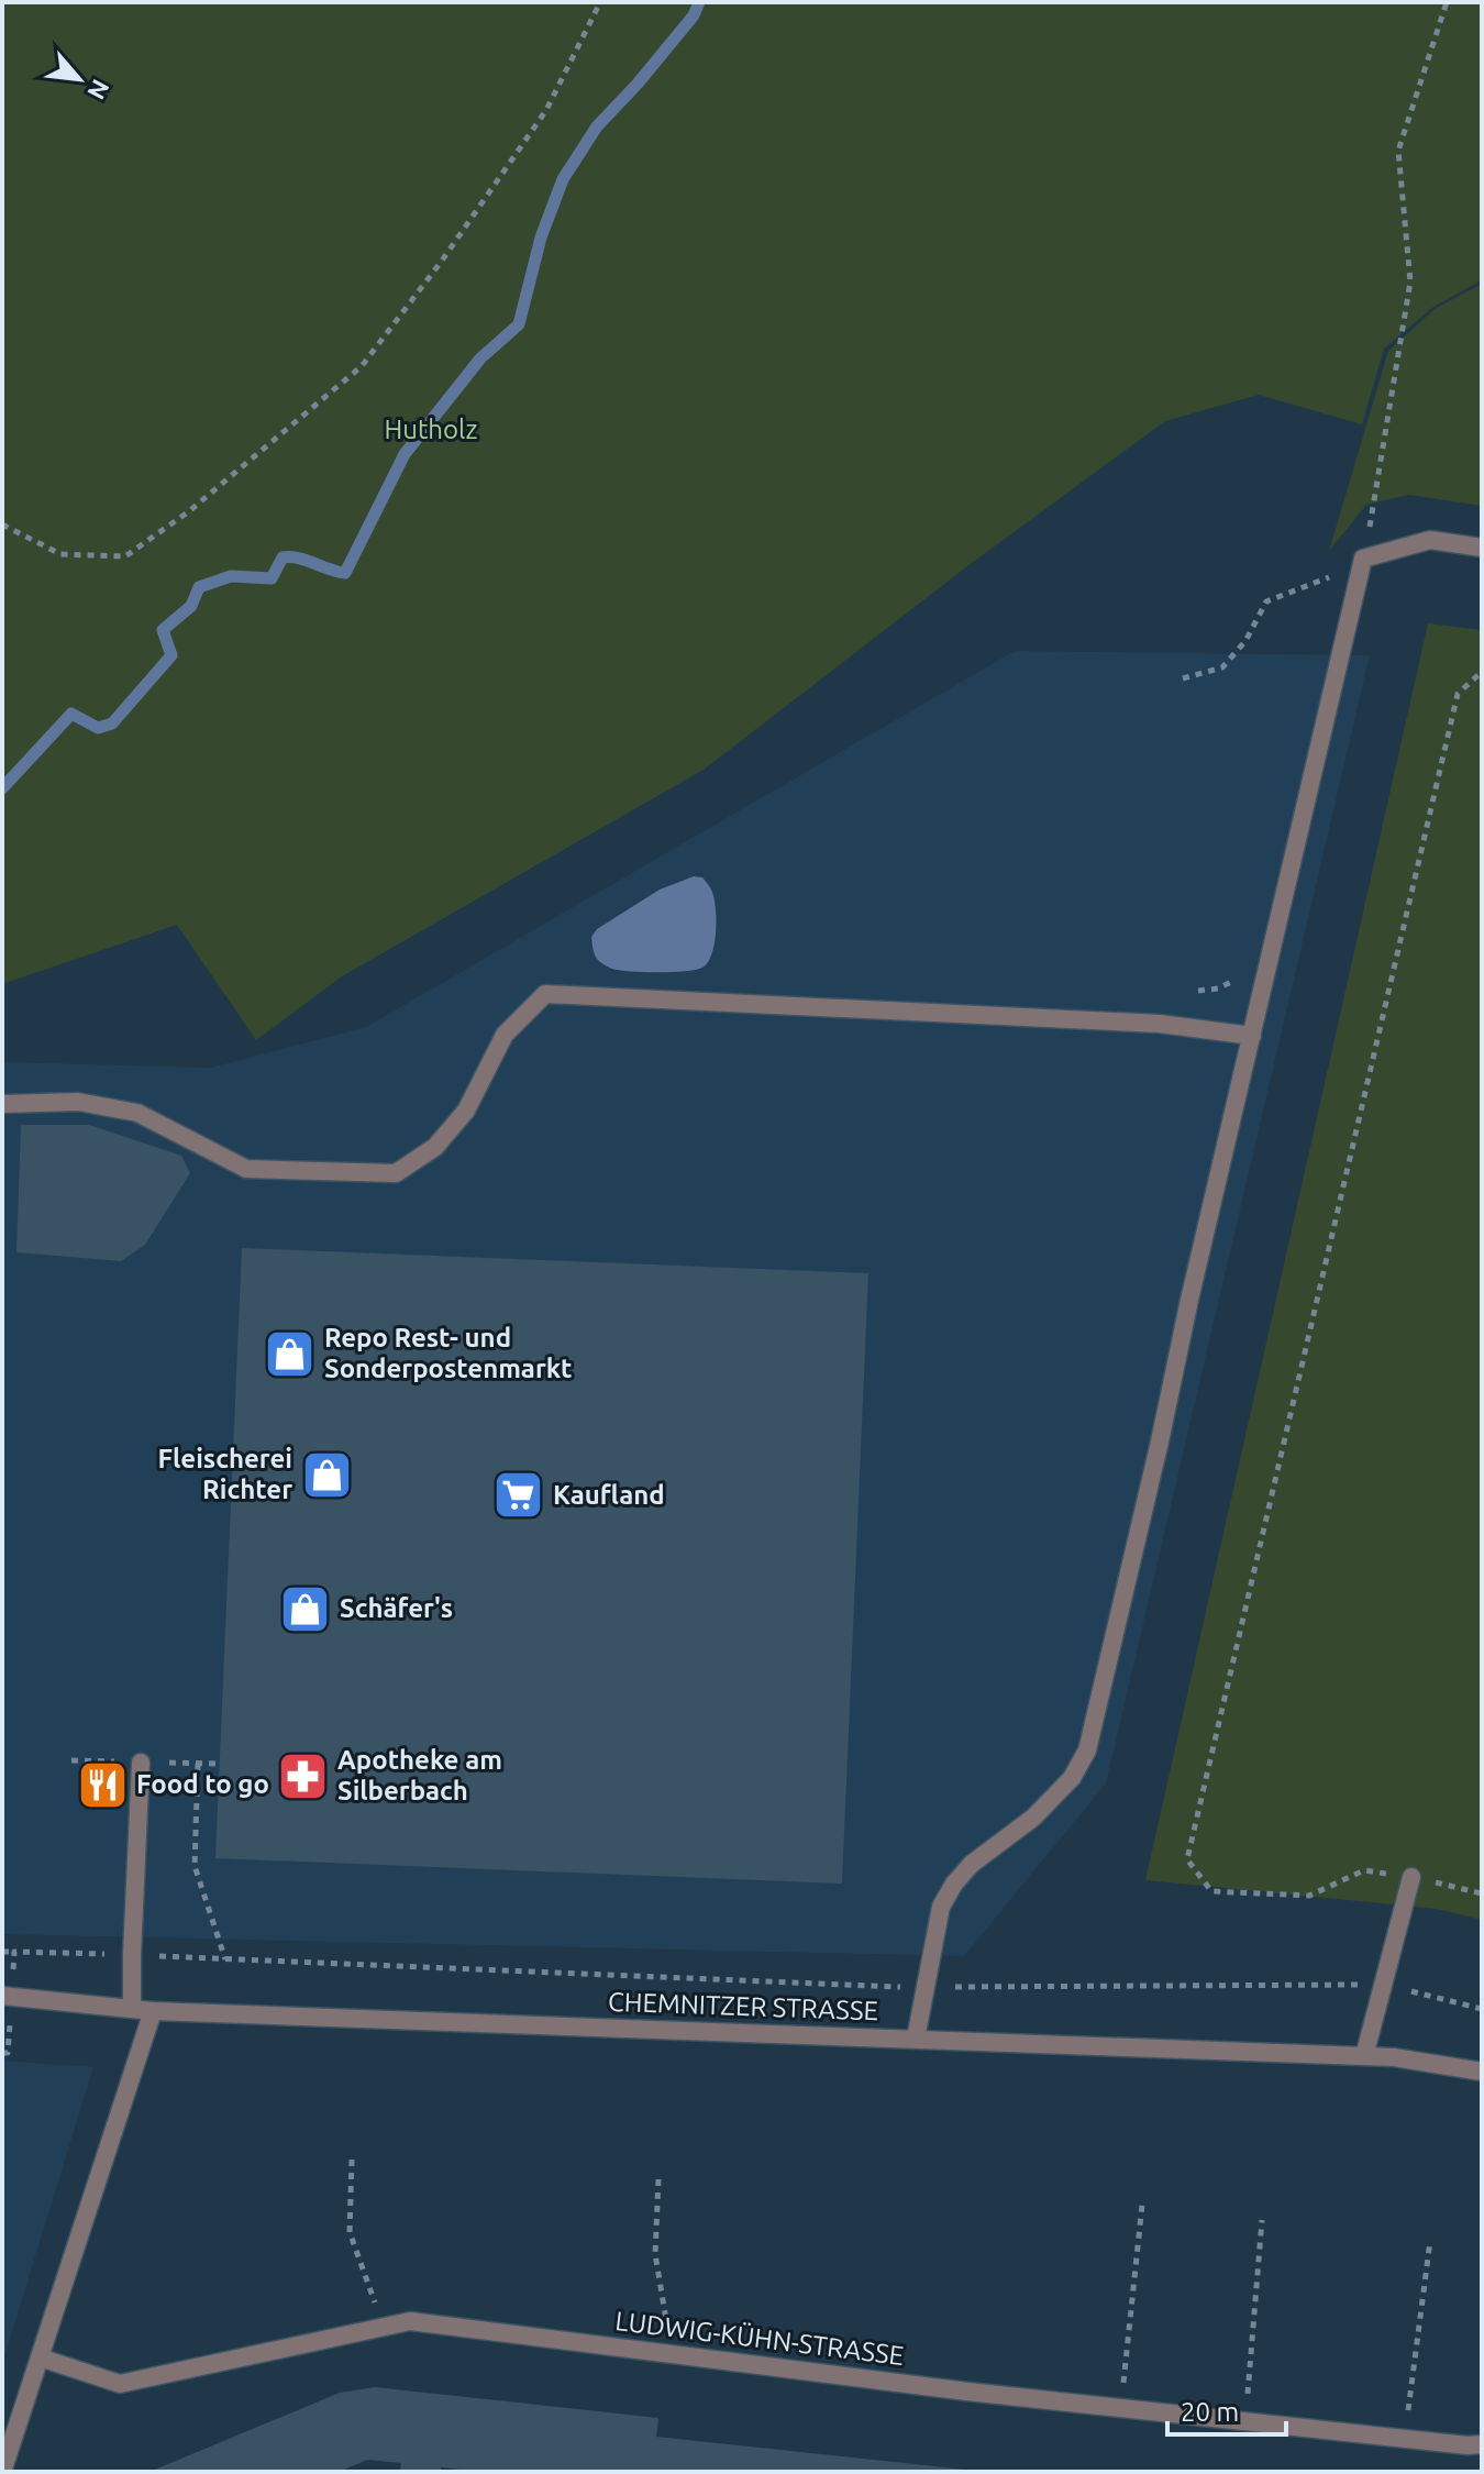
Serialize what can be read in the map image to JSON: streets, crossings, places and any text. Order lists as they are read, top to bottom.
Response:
{
  "streets": {
    "street": ["CHEMNITZER STRASSE", "LUDWIG-KÜHN-STRASSE"]
  },
  "parks": ["Hutholz"],
  "places": {
    "shop": ["Repo Rest- und Sonderpostenmarkt", "Fleischerei Richter", "Schäfer's"],
    "supermarket": ["Kaufland"],
    "pharmacy": ["Apotheke am Silberbach"],
    "restaurant": ["Food to go"]
  },
  "scale_bar": "20 m",
  "north": "bottom right"
}
